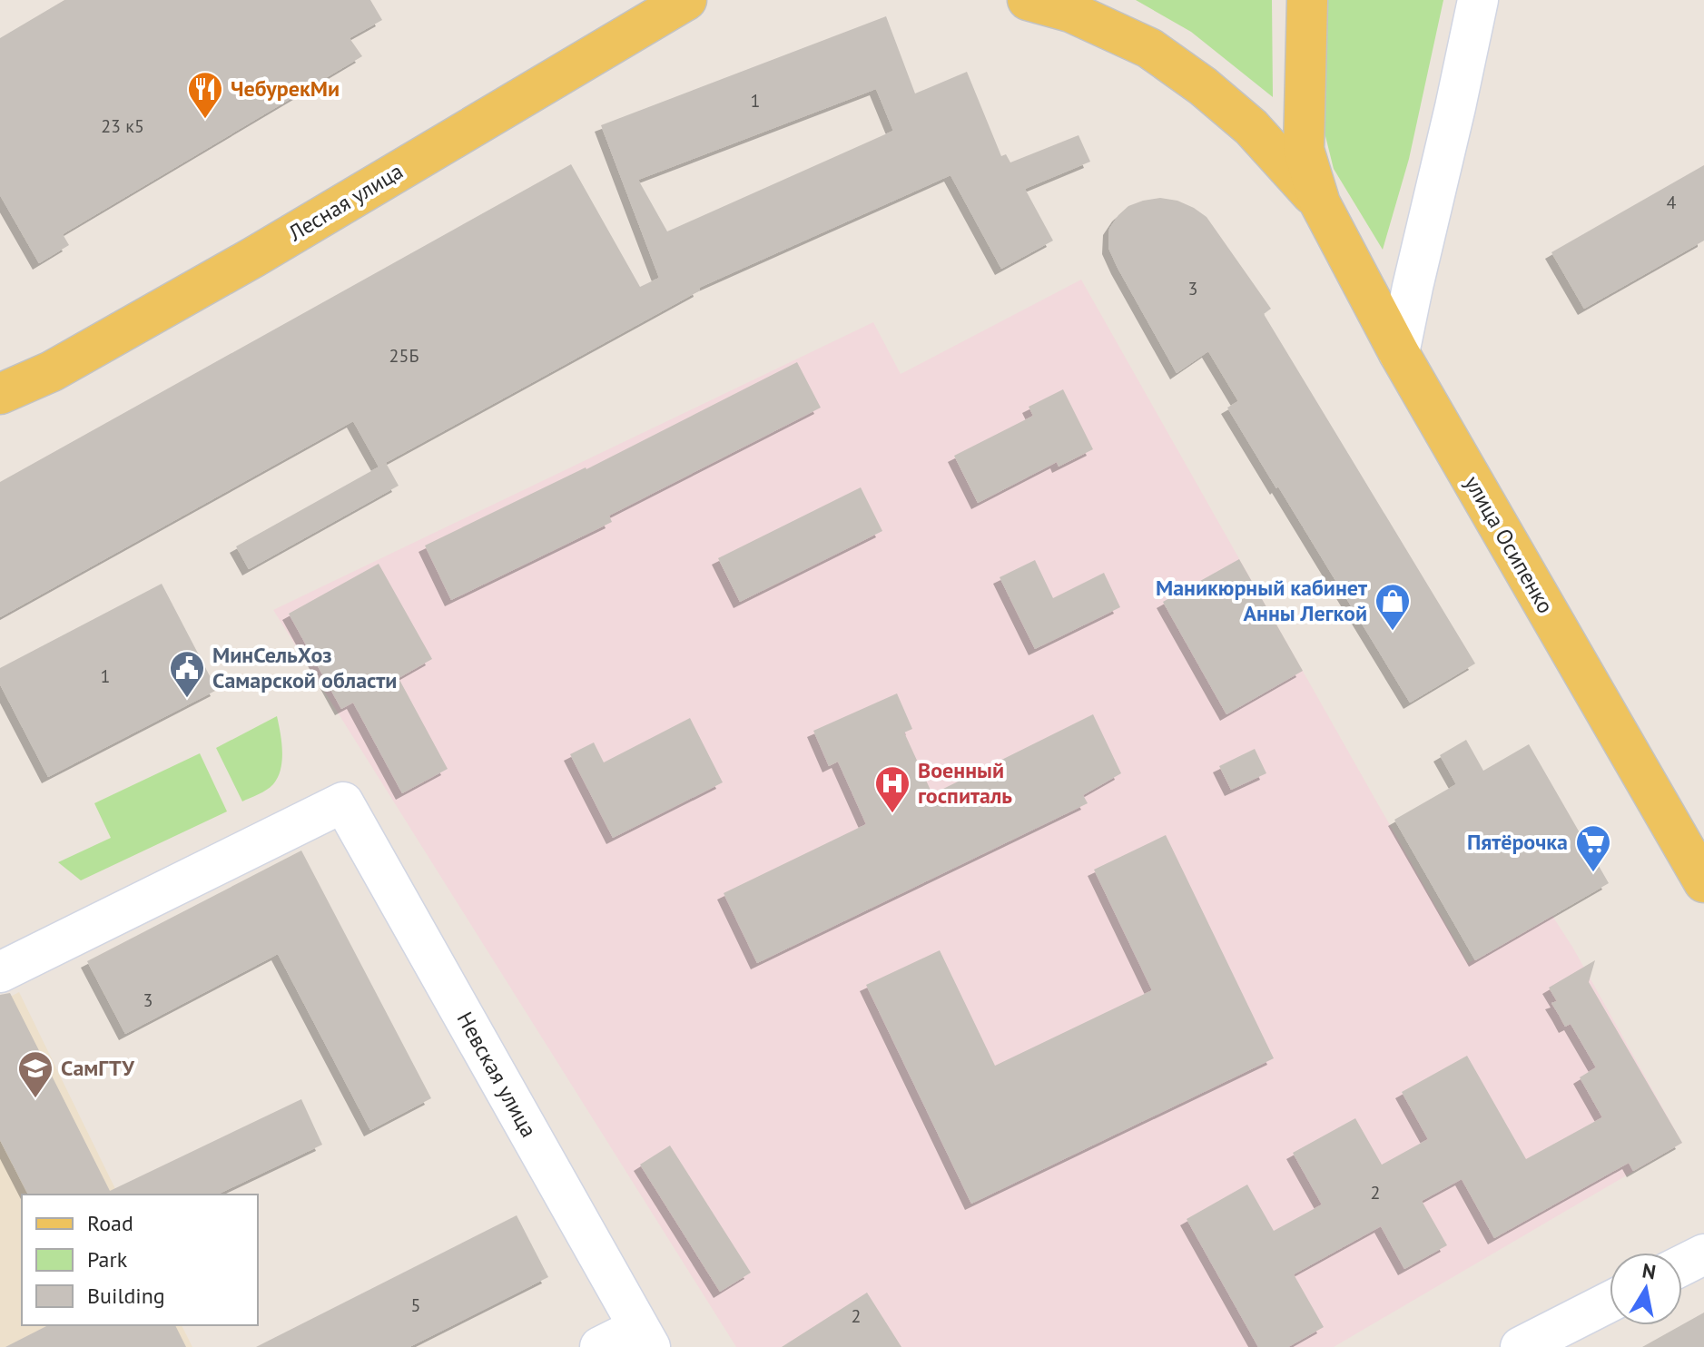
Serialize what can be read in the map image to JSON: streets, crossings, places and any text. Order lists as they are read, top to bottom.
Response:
{
  "streets": {
    "main road": ["Лесная улица", "улица Осипенко"],
    "street": ["Невская улица"]
  },
  "places": {
    "restaurant": ["ЧебурекМи"],
    "shop": ["Маникюрный кабинет Анны Легкой"],
    "public building": ["МинСельХоз Самарской области"],
    "hospital": ["Военный госпиталь"],
    "supermarket": ["Пятёрочка"],
    "school or university": ["СамГТУ"]
  },
  "house_numbers": [
    "1",
    "23 к5",
    "4",
    "3",
    "25Б",
    "1",
    "3",
    "2",
    "5",
    "2"
  ],
  "legend": ["Road", "Park", "Building"],
  "north": "top"
}
